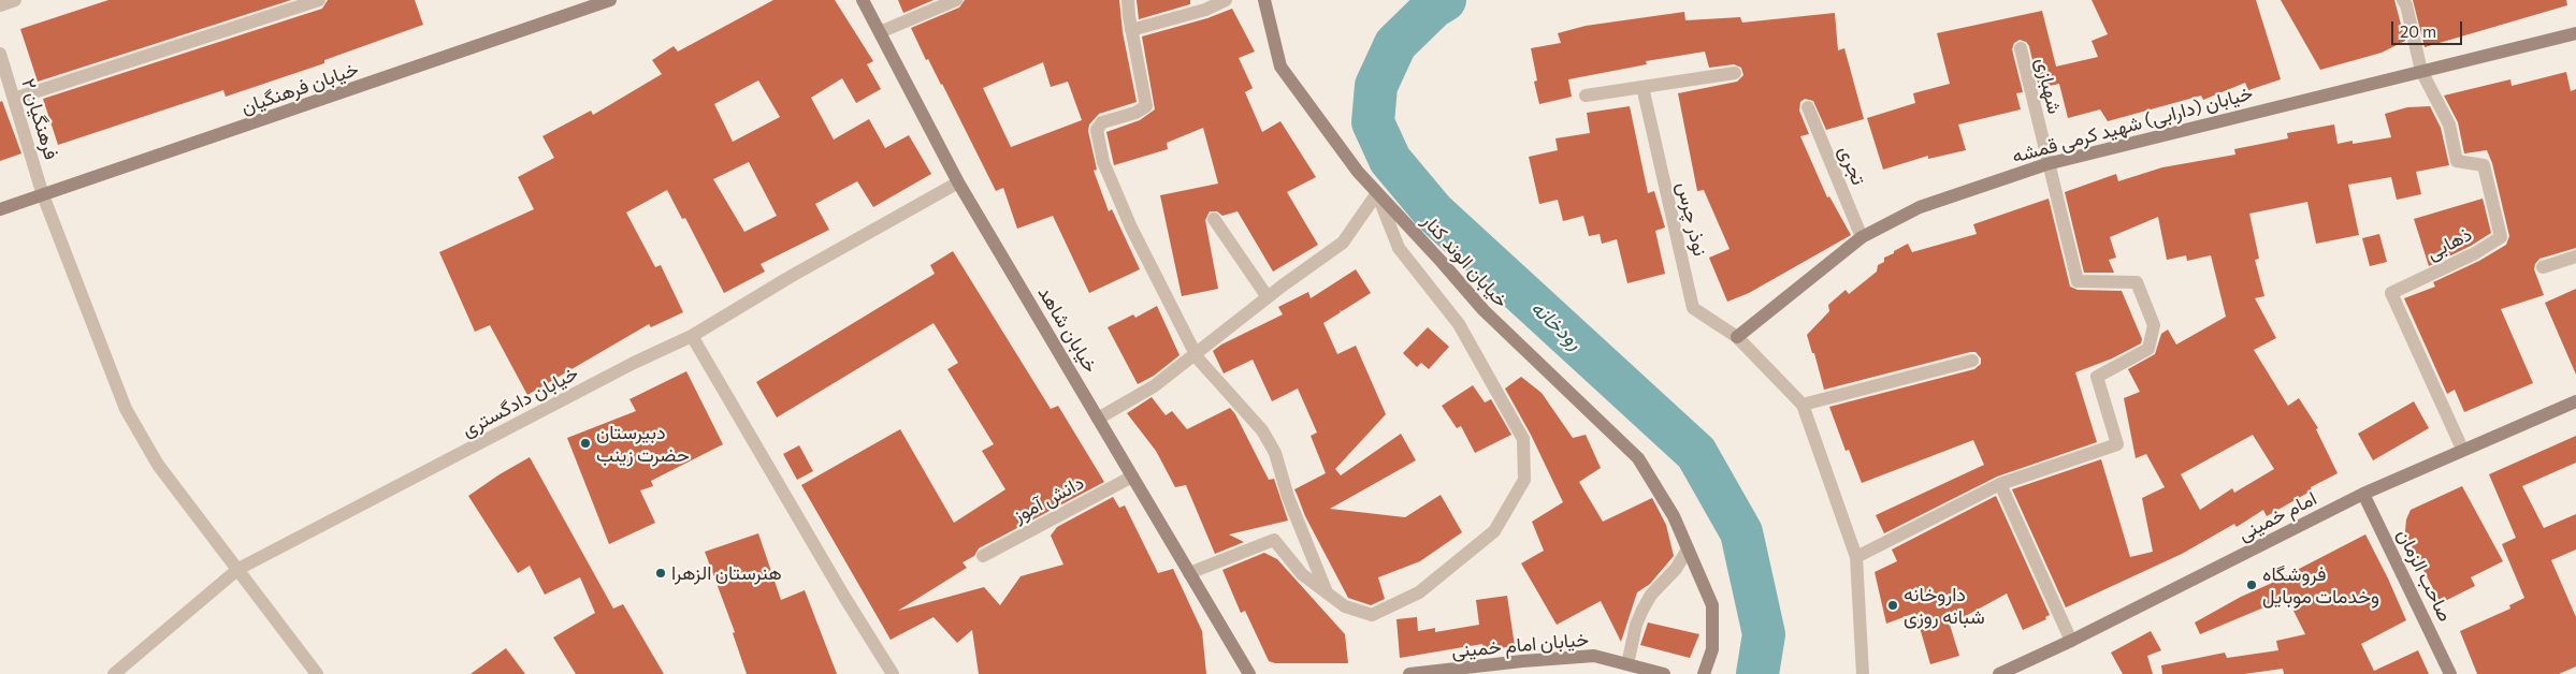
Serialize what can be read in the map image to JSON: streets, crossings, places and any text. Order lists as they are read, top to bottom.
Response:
{
  "streets": {
    "street": [
      "شهبازی",
      "خیابان فرهنگیان",
      "فرهنگیان ۲",
      "خیابان (دارابی) شهید کرمی قمشه",
      "تجری",
      "نوذر چرس",
      "ذهابی",
      "خیابان الوند کنار",
      "خیابان شاهد",
      "خیابان دادگستری",
      "دانش آموز",
      "امام خمینی",
      "صاحب الزمان",
      "خیابان امام خمینی"
    ]
  },
  "crossings": [
    ["شهبازی", "خیابان (دارابی) شهید کرمی قمشه"],
    ["خیابان فرهنگیان", "فرهنگیان ۲"],
    ["فرهنگیان ۲", "خیابان دادگستری"],
    ["خیابان (دارابی) شهید کرمی قمشه", "تجری"],
    ["خیابان (دارابی) شهید کرمی قمشه", "نوذر چرس"],
    ["خیابان (دارابی) شهید کرمی قمشه", "ذهابی"],
    ["ذهابی", "امام خمینی"],
    ["خیابان شاهد", "خیابان دادگستری"],
    ["خیابان شاهد", "دانش آموز"],
    ["امام خمینی", "صاحب الزمان"]
  ],
  "water": ["رودخانه"],
  "places": [
    "دبیرستان حضرت زینب",
    "هنرستان الزهرا",
    "فروشگاه وخدمات موبایل",
    "داروخانه شبانه روزی"
  ],
  "scale_bar": "20 m"
}
